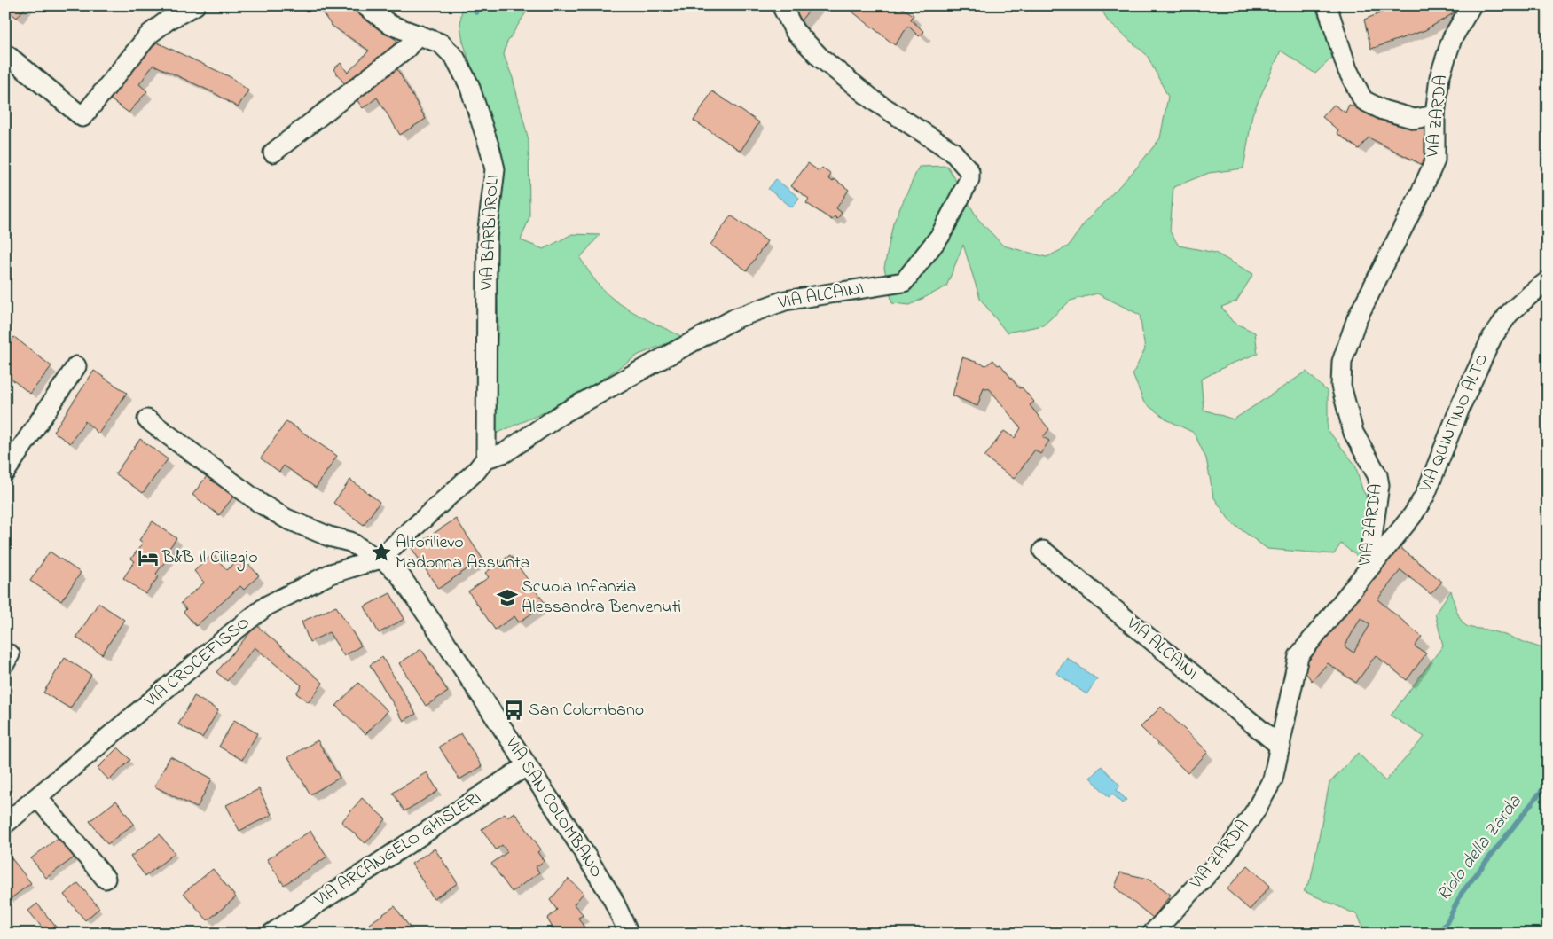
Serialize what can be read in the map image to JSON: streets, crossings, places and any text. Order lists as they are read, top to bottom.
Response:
{
  "streets": {
    "street": [
      "VIA ZARDA",
      "VIA BARBAROLI",
      "VIA ALCAINI",
      "VIA QUINTINO ALTO",
      "VIA CROCEFISSO",
      "VIA SAN COLOMBANO",
      "VIA ARCANGELO GHISLERI"
    ]
  },
  "crossings": [
    ["VIA ZARDA", "VIA ALCAINI"],
    ["VIA ZARDA", "VIA QUINTINO ALTO"],
    ["VIA BARBAROLI", "VIA ALCAINI"],
    ["VIA CROCEFISSO", "VIA SAN COLOMBANO"],
    ["VIA SAN COLOMBANO", "VIA ARCANGELO GHISLERI"]
  ],
  "water": ["Riolo della Zarda"],
  "places": {
    "place": ["Altorilievo Madonna Assunta"],
    "hotel": ["B&B Il Ciliegio"],
    "school or university": ["Scuola Infanzia Alessandra Benvenuti"],
    "bus stop": ["San Colombano"]
  }
}
